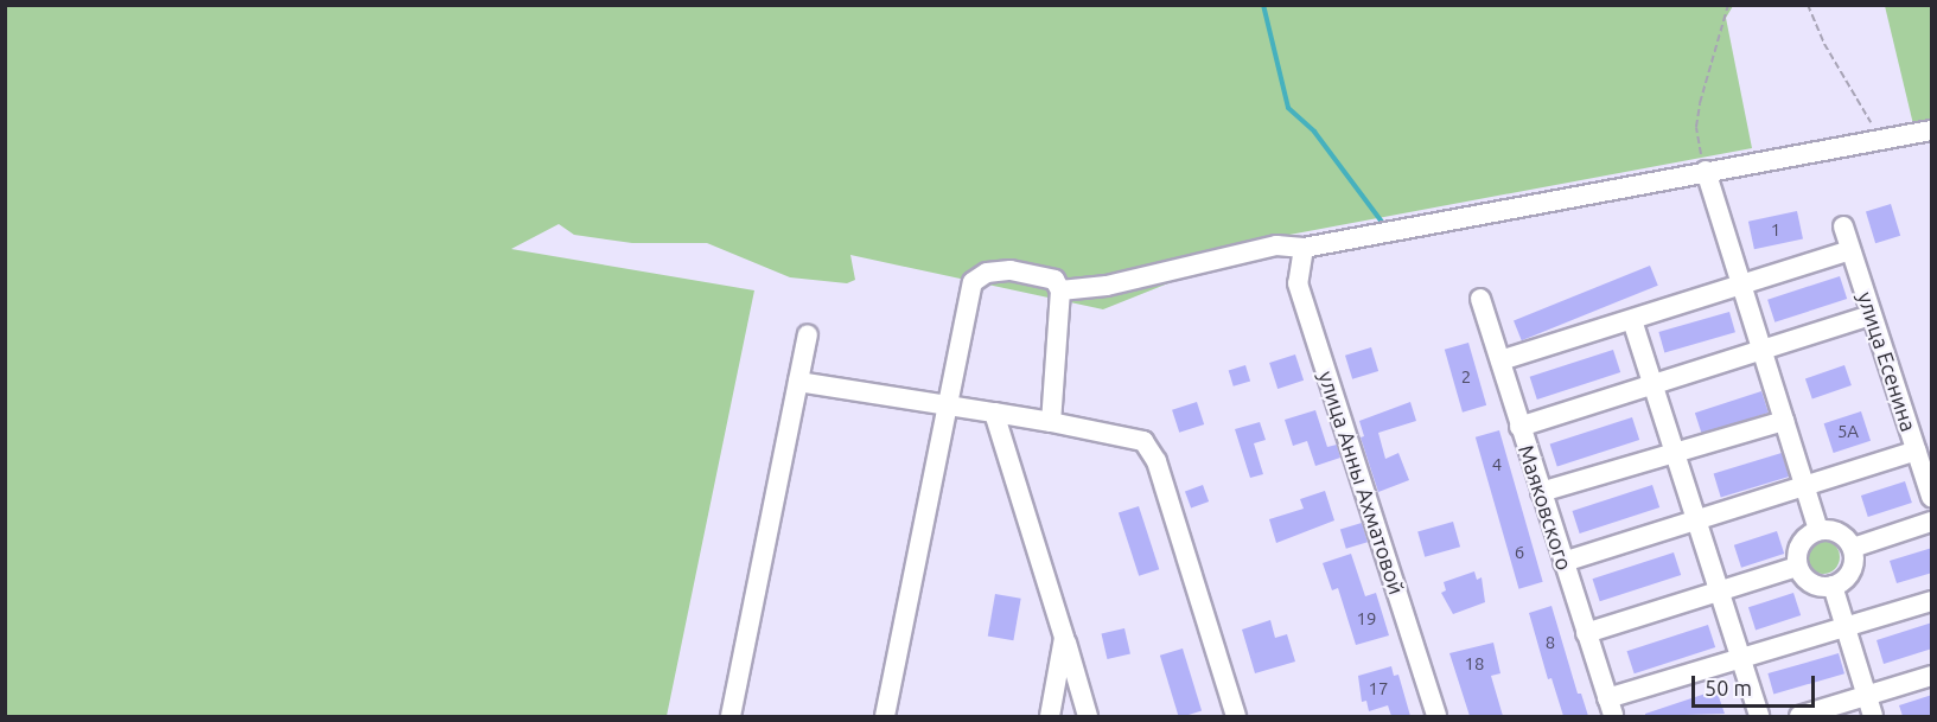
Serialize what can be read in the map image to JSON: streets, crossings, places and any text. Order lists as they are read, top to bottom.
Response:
{
  "streets": {
    "street": ["улица Есенина", "улица Анны Ахматовой", "Маяковского"]
  },
  "house_numbers": [
    "1",
    "2",
    "5А",
    "4",
    "6",
    "19",
    "8",
    "18",
    "17"
  ],
  "scale_bar": "50 m"
}
